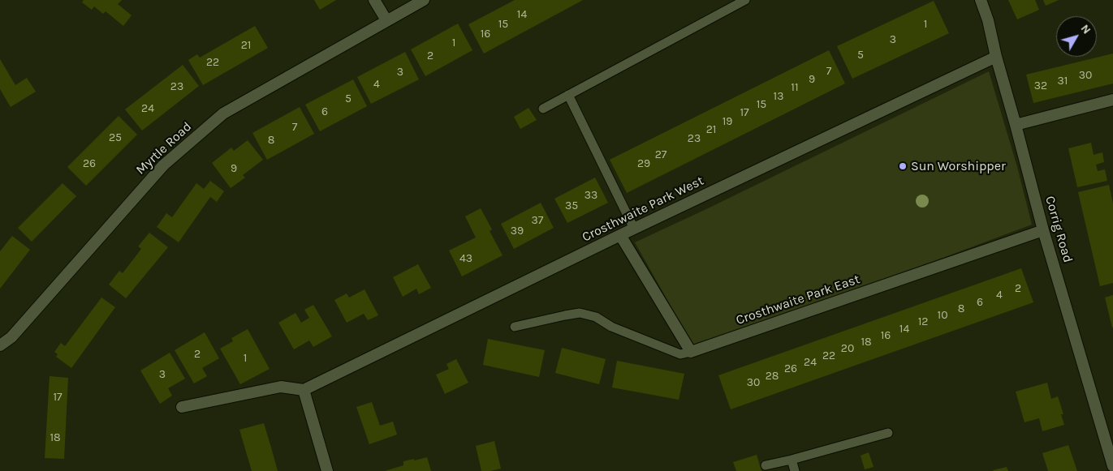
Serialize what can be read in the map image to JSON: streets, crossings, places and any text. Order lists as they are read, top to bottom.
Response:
{
  "streets": {
    "street": [
      "Myrtle Road",
      "Crosthwaite Park West",
      "Corrig Road",
      "Crosthwaite Park East"
    ]
  },
  "crossings": [
    ["Crosthwaite Park West", "Corrig Road"],
    ["Corrig Road", "Crosthwaite Park East"]
  ],
  "places": ["Sun Worshipper"],
  "house_numbers": [
    "14",
    "15",
    "1",
    "16",
    "3",
    "1",
    "21",
    "5",
    "2",
    "22",
    "7",
    "3",
    "30",
    "9",
    "31",
    "4",
    "32",
    "23",
    "11",
    "13",
    "5",
    "15",
    "24",
    "6",
    "17",
    "19",
    "7",
    "21",
    "25",
    "23",
    "8",
    "27",
    "26",
    "29",
    "9",
    "33",
    "35",
    "37",
    "39",
    "43",
    "2",
    "4",
    "6",
    "8",
    "10",
    "12",
    "14",
    "16",
    "18",
    "20",
    "2",
    "22",
    "1",
    "24",
    "26",
    "3",
    "28",
    "30",
    "17",
    "18"
  ],
  "north": "top right"
}
